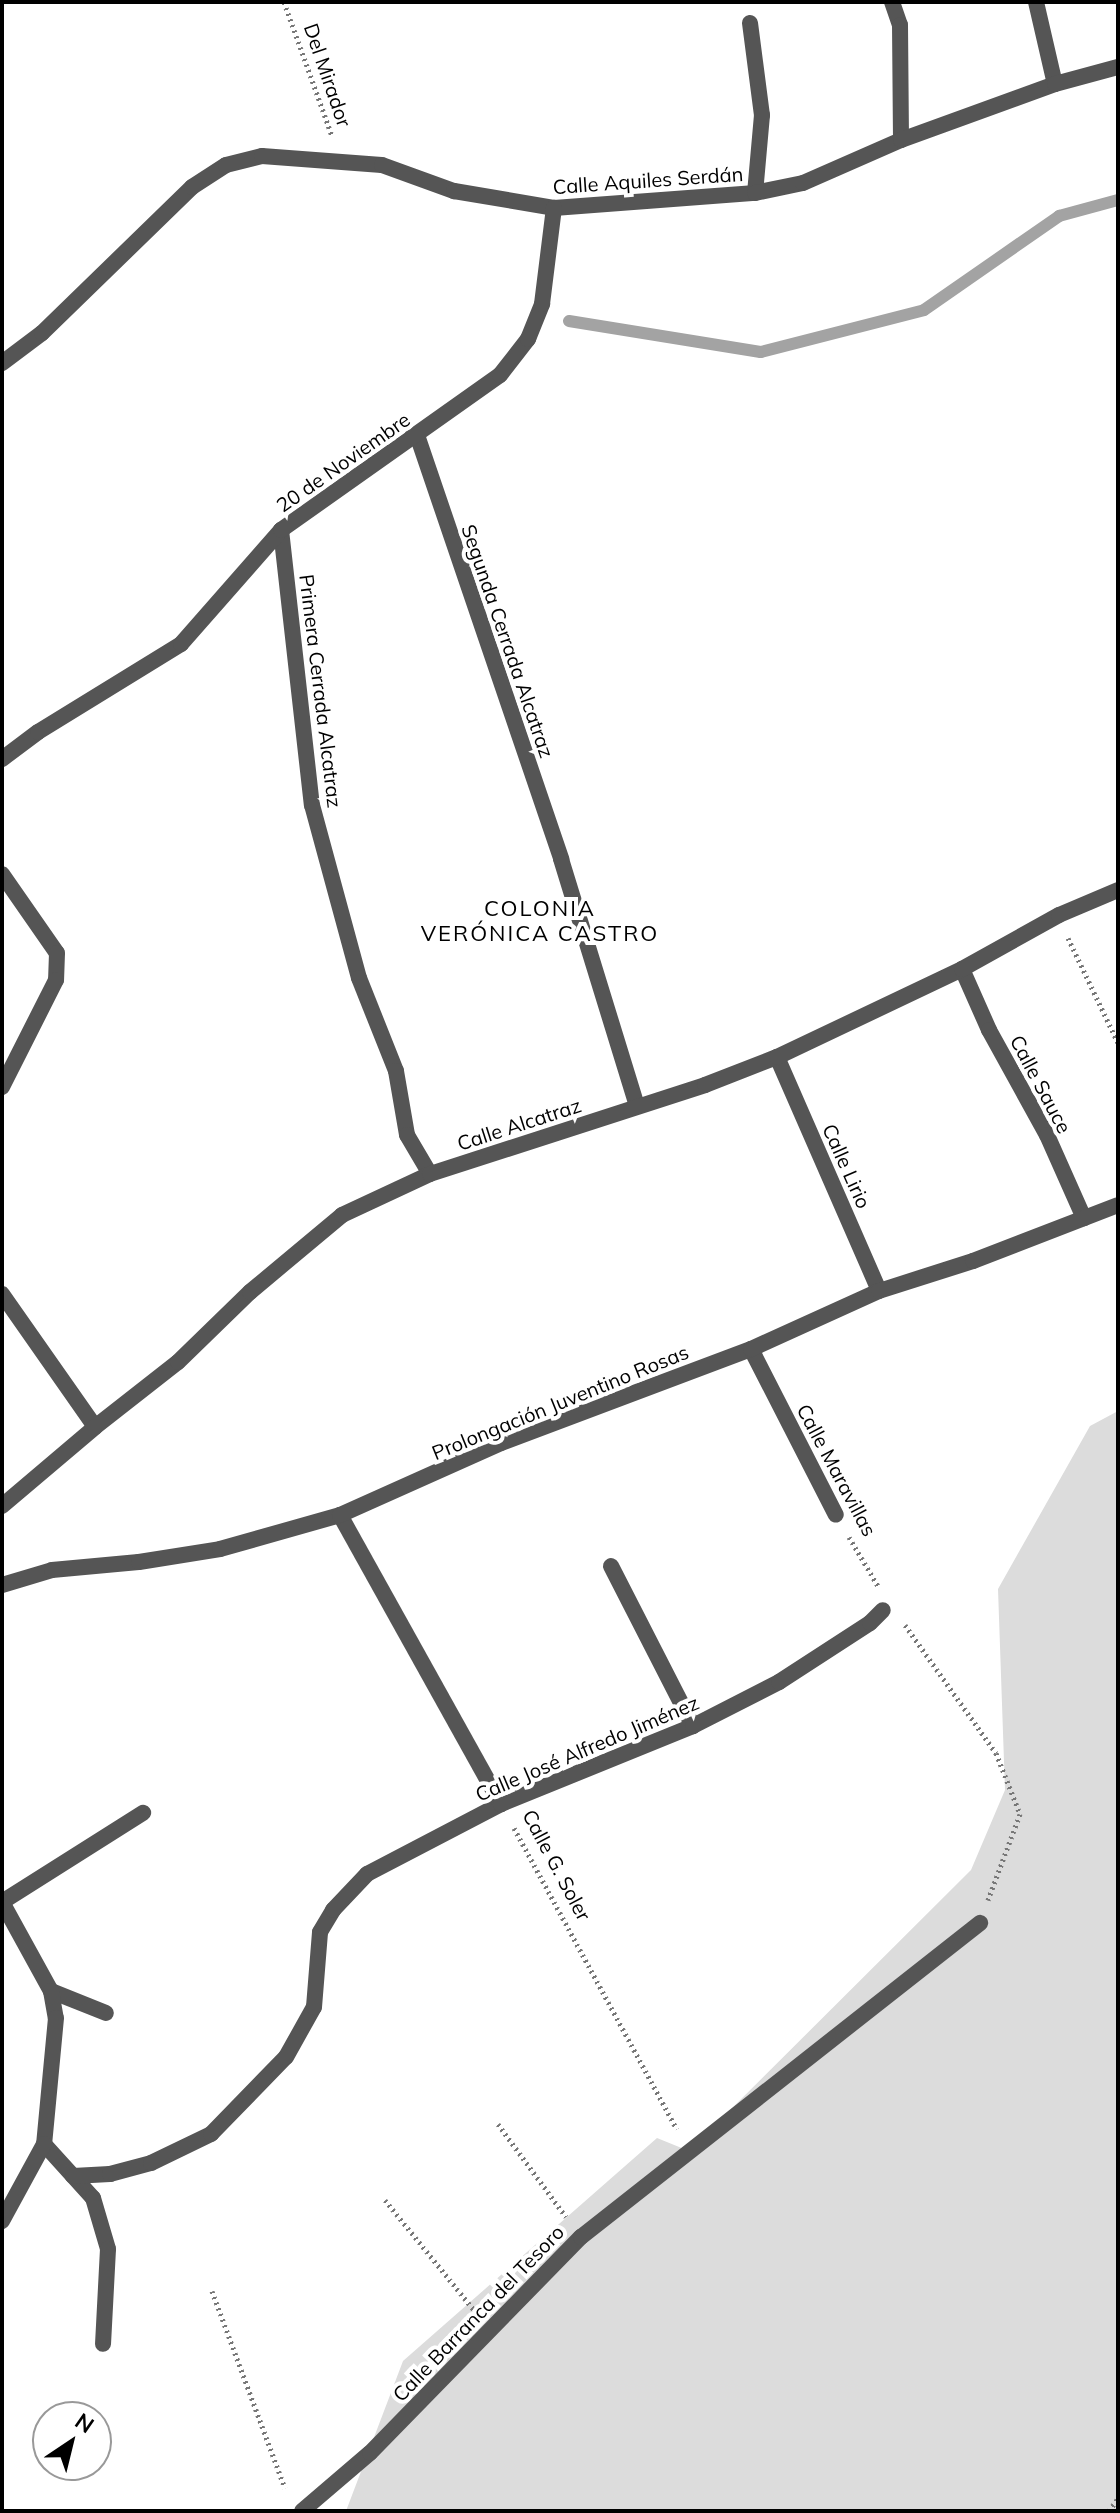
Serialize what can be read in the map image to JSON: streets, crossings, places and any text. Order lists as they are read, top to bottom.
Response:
{
  "streets": {
    "street": [
      "Calle Aquiles Serdán",
      "20 de Noviembre",
      "Segunda Cerrada Alcatraz",
      "Primera Cerrada Alcatraz",
      "Calle Sauce",
      "Calle Alcatraz",
      "Calle Lirio",
      "Prolongación Juventino Rosas",
      "Calle Maravillas",
      "Calle José Alfredo Jiménez",
      "Calle G. Soler",
      "Calle Barranca del Tesoro"
    ],
    "path": ["Del Mirador"]
  },
  "crossings": [
    ["Del Mirador", "Calle Aquiles Serdán"],
    ["Calle Aquiles Serdán", "20 de Noviembre"],
    ["20 de Noviembre", "Segunda Cerrada Alcatraz"],
    ["20 de Noviembre", "Primera Cerrada Alcatraz"],
    ["Segunda Cerrada Alcatraz", "Calle Alcatraz"],
    ["Primera Cerrada Alcatraz", "Calle Alcatraz"],
    ["Calle Sauce", "Calle Alcatraz"],
    ["Calle Sauce", "Prolongación Juventino Rosas"],
    ["Calle Alcatraz", "Calle Lirio"],
    ["Calle Lirio", "Prolongación Juventino Rosas"],
    ["Prolongación Juventino Rosas", "Calle Maravillas"],
    ["Prolongación Juventino Rosas", "Calle G. Soler"],
    ["Calle Maravillas", "Calle José Alfredo Jiménez"],
    ["Calle José Alfredo Jiménez", "Calle G. Soler"],
    ["Calle G. Soler", "Calle Barranca del Tesoro"]
  ],
  "districts": ["COLONIA VERÓNICA CASTRO"],
  "north": "top right"
}
